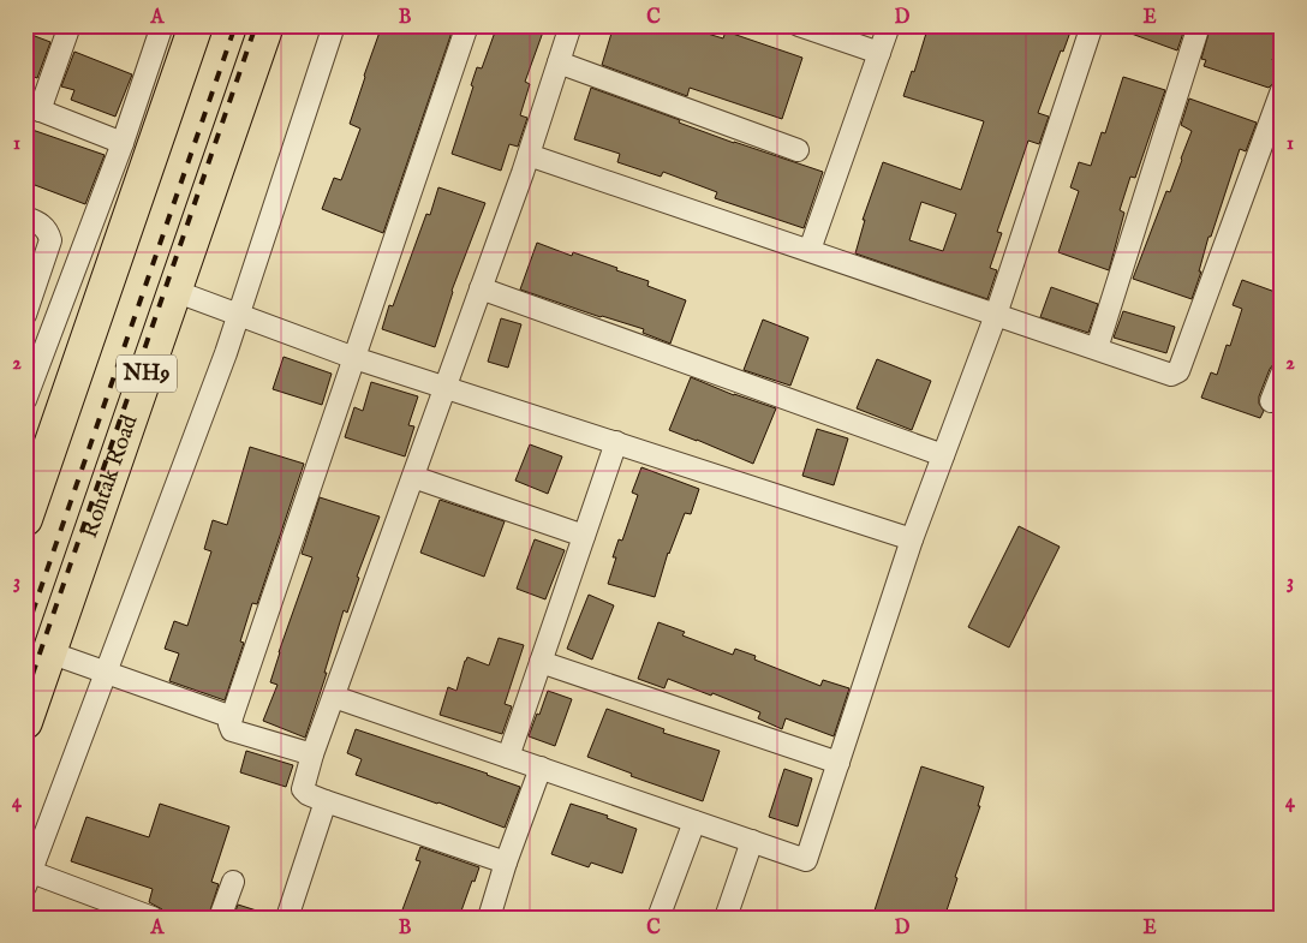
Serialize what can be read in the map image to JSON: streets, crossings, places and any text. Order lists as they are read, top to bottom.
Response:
{
  "streets": {
    "main road": ["NH9", "Rohtak Road"]
  },
  "grid": {
    "columns": [
      "A",
      "B",
      "C",
      "D",
      "E"
    ],
    "rows": [
      "1",
      "2",
      "3",
      "4"
    ]
  }
}
